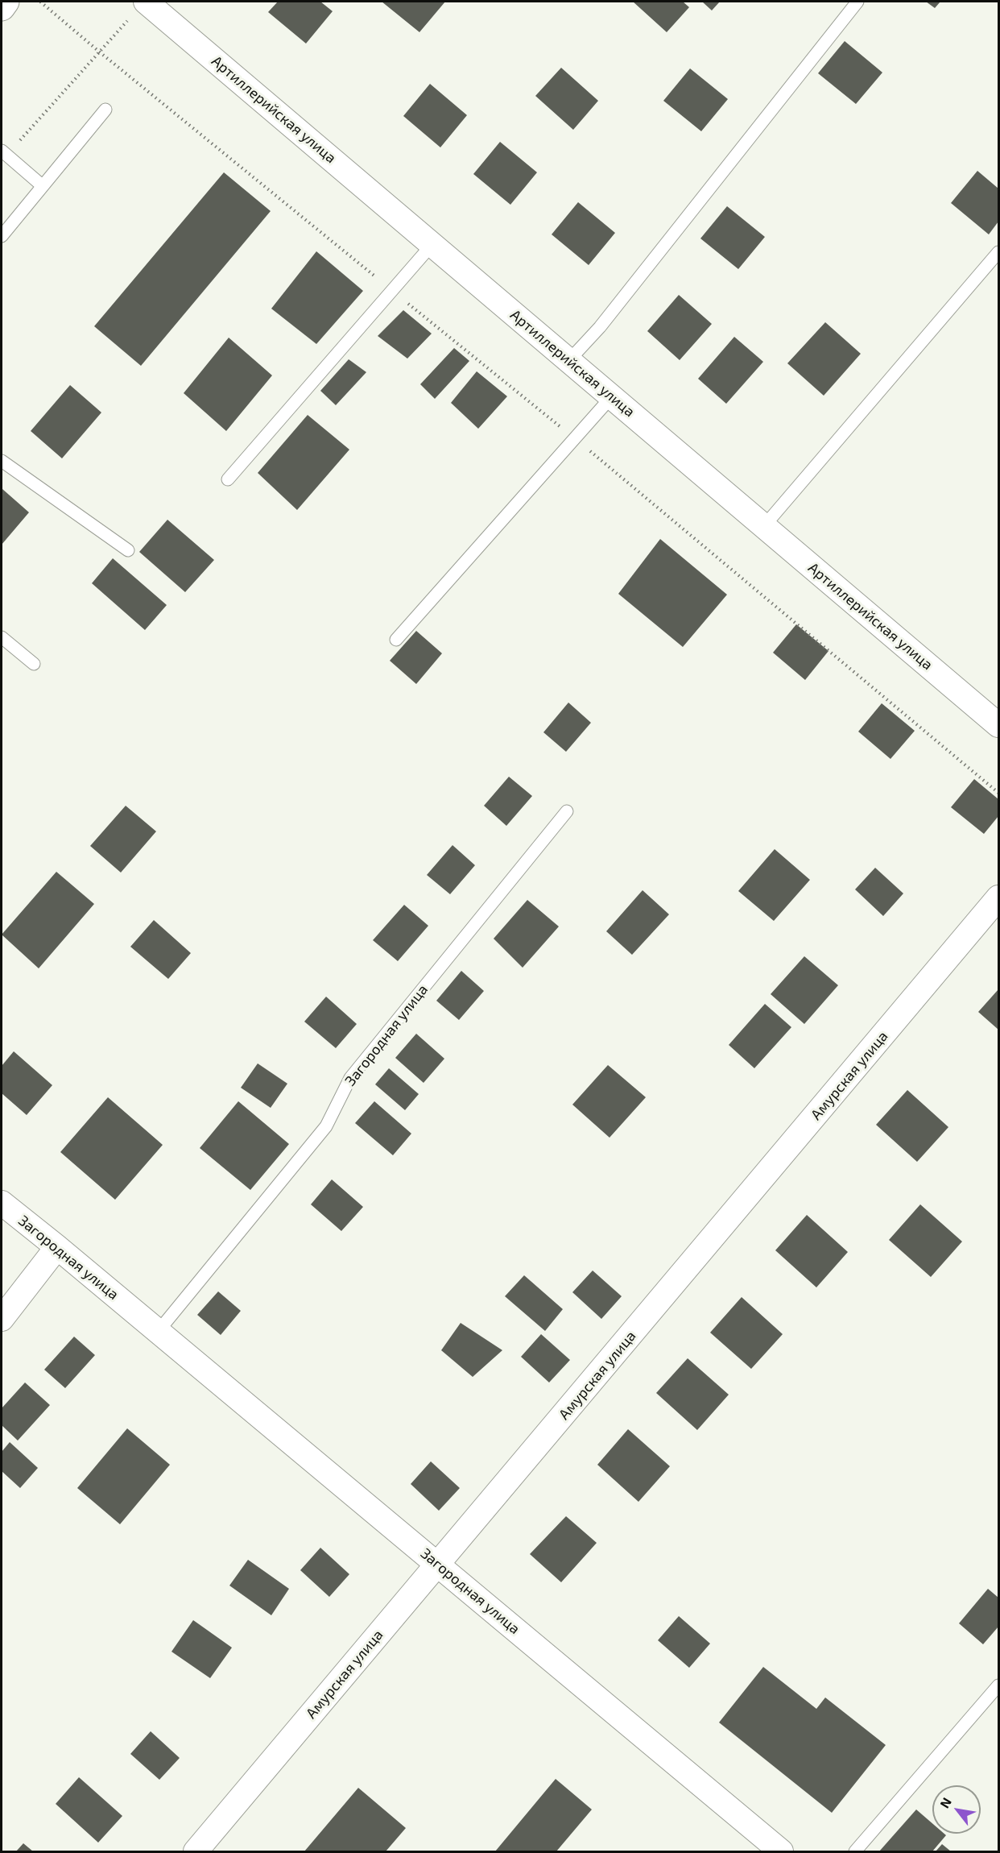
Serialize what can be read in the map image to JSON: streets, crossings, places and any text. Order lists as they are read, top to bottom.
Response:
{
  "streets": {
    "street": ["Артиллерийская улица", "Загородная улица", "Амурская улица"]
  },
  "crossings": [
    ["Загородная улица", "Амурская улица"]
  ],
  "north": "top left"
}
